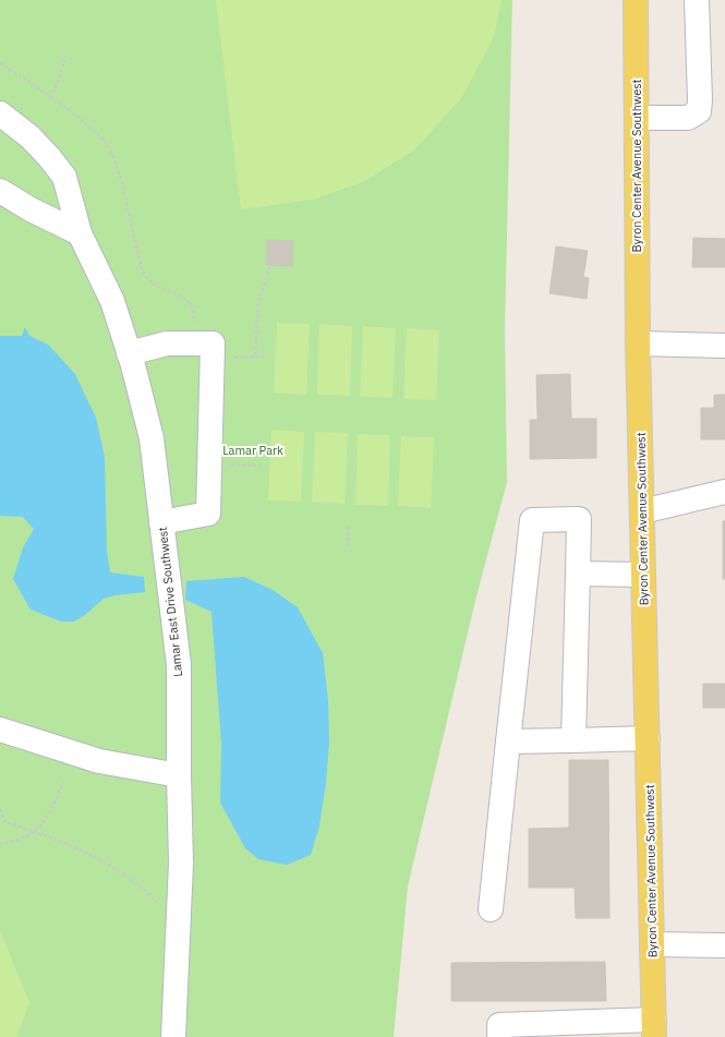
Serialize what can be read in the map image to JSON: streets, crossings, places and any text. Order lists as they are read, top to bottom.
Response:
{
  "streets": {
    "main road": ["Byron Center Avenue Southwest"],
    "street": ["Lamar East Drive Southwest"]
  },
  "parks": ["Lamar Park"]
}
